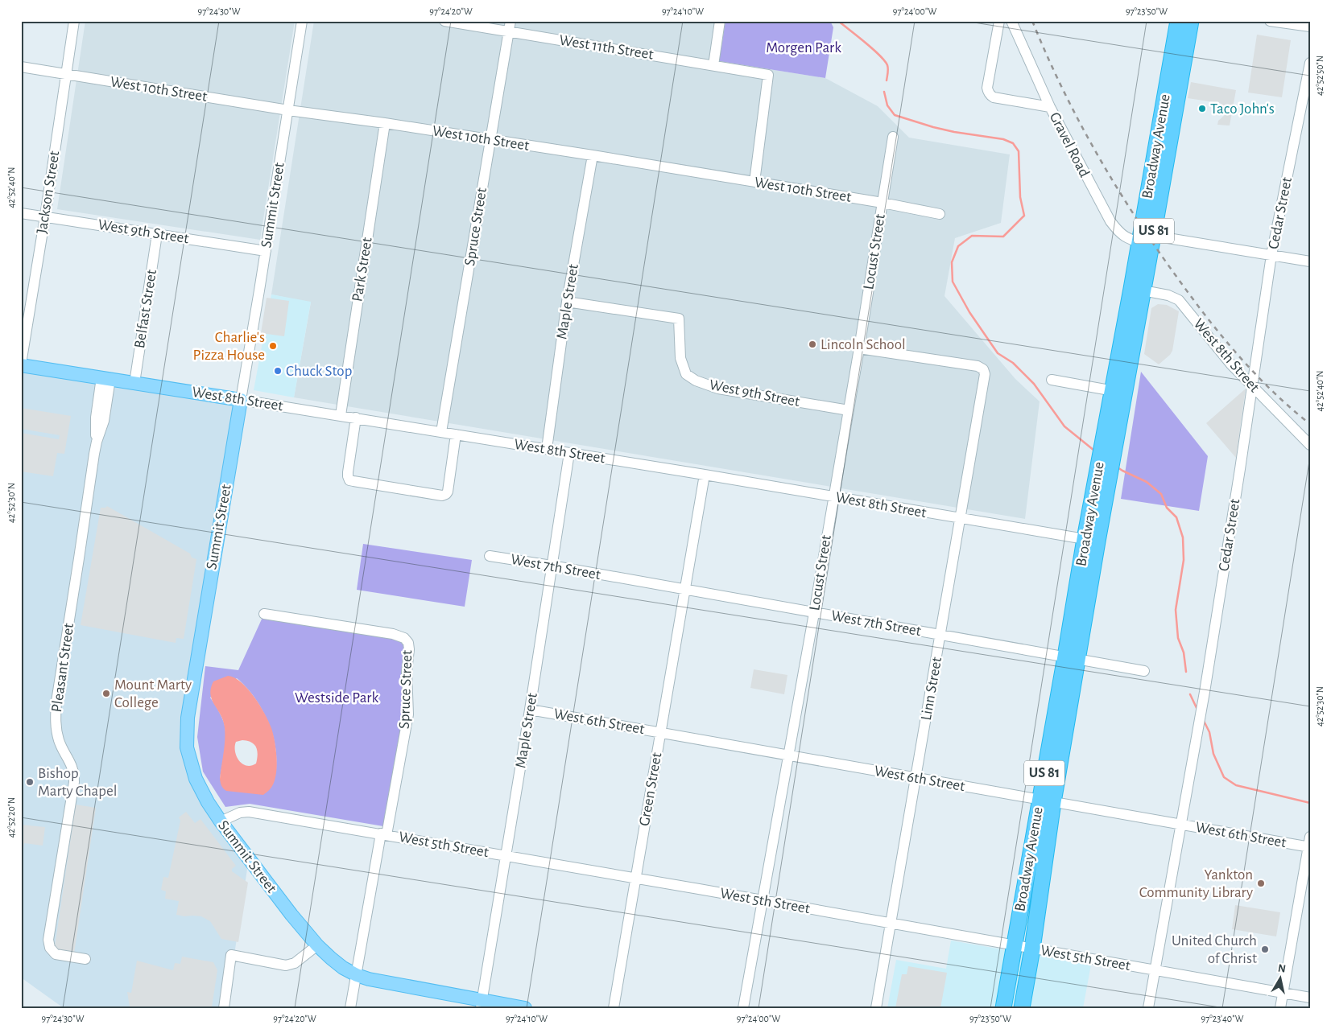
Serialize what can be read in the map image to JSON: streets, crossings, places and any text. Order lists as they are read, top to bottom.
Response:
{
  "streets": {
    "highway": ["Broadway Avenue", "US 81"],
    "main road": ["Summit Street", "West 8th Street"],
    "street": [
      "West 11th Street",
      "West 10th Street",
      "Gravel Road",
      "Jackson Street",
      "Cedar Street",
      "Spruce Street",
      "West 9th Street",
      "Locust Street",
      "Park Street",
      "Maple Street",
      "Belfast Street",
      "West 7th Street",
      "Pleasant Street",
      "Linn Street",
      "West 6th Street",
      "Green Street",
      "West 5th Street"
    ]
  },
  "crossings": [
    ["West 11th Street", "West 10th Street"],
    ["West 11th Street", "Spruce Street"],
    ["West 10th Street", "Jackson Street"],
    ["West 10th Street", "Summit Street"],
    ["West 10th Street", "Spruce Street"],
    ["West 10th Street", "Locust Street"],
    ["West 10th Street", "Park Street"],
    ["West 10th Street", "Maple Street"],
    ["Gravel Road", "Broadway Avenue"],
    ["Broadway Avenue", "West 8th Street"],
    ["Broadway Avenue", "West 7th Street"],
    ["Broadway Avenue", "West 6th Street"],
    ["Broadway Avenue", "West 5th Street"],
    ["Jackson Street", "West 9th Street"],
    ["Jackson Street", "West 8th Street"],
    ["Summit Street", "Spruce Street"],
    ["Summit Street", "West 9th Street"],
    ["Summit Street", "Maple Street"],
    ["Summit Street", "West 8th Street"],
    ["Summit Street", "West 5th Street"],
    ["Cedar Street", "West 8th Street"],
    ["Cedar Street", "West 6th Street"],
    ["Cedar Street", "West 5th Street"],
    ["Spruce Street", "West 8th Street"],
    ["Spruce Street", "West 5th Street"],
    ["West 9th Street", "Locust Street"],
    ["West 9th Street", "Maple Street"],
    ["West 9th Street", "Belfast Street"],
    ["Locust Street", "West 8th Street"],
    ["Locust Street", "West 7th Street"],
    ["Locust Street", "Linn Street"],
    ["Locust Street", "West 6th Street"],
    ["Locust Street", "West 5th Street"],
    ["Park Street", "West 8th Street"],
    ["Maple Street", "West 8th Street"],
    ["Maple Street", "West 7th Street"],
    ["Maple Street", "West 6th Street"],
    ["Maple Street", "West 5th Street"],
    ["Belfast Street", "West 8th Street"],
    ["West 8th Street", "Pleasant Street"],
    ["West 8th Street", "Linn Street"],
    ["West 8th Street", "Green Street"],
    ["West 7th Street", "Linn Street"],
    ["West 7th Street", "Green Street"],
    ["Linn Street", "West 6th Street"],
    ["Linn Street", "West 5th Street"],
    ["West 6th Street", "Green Street"],
    ["Green Street", "West 5th Street"]
  ],
  "parks": ["Morgen Park", "Westside Park"],
  "places": [
    "Taco John's",
    "Lincoln School",
    "Charlie's Pizza House",
    "Chuck Stop",
    "Mount Marty College",
    "Bishop Marty Chapel",
    "Yankton Community Library",
    "United Church of Christ"
  ],
  "north": "top",
  "coordinates": [
    "97°24'30\"W",
    "97°24'20\"W",
    "97°24'10\"W",
    "97°24'00\"W",
    "97°23'50\"W",
    "42°52'50\"N",
    "42°52'40\"N",
    "42°52'30\"N",
    "42°52'20\"N",
    "97°23'40\"W"
  ]
}
